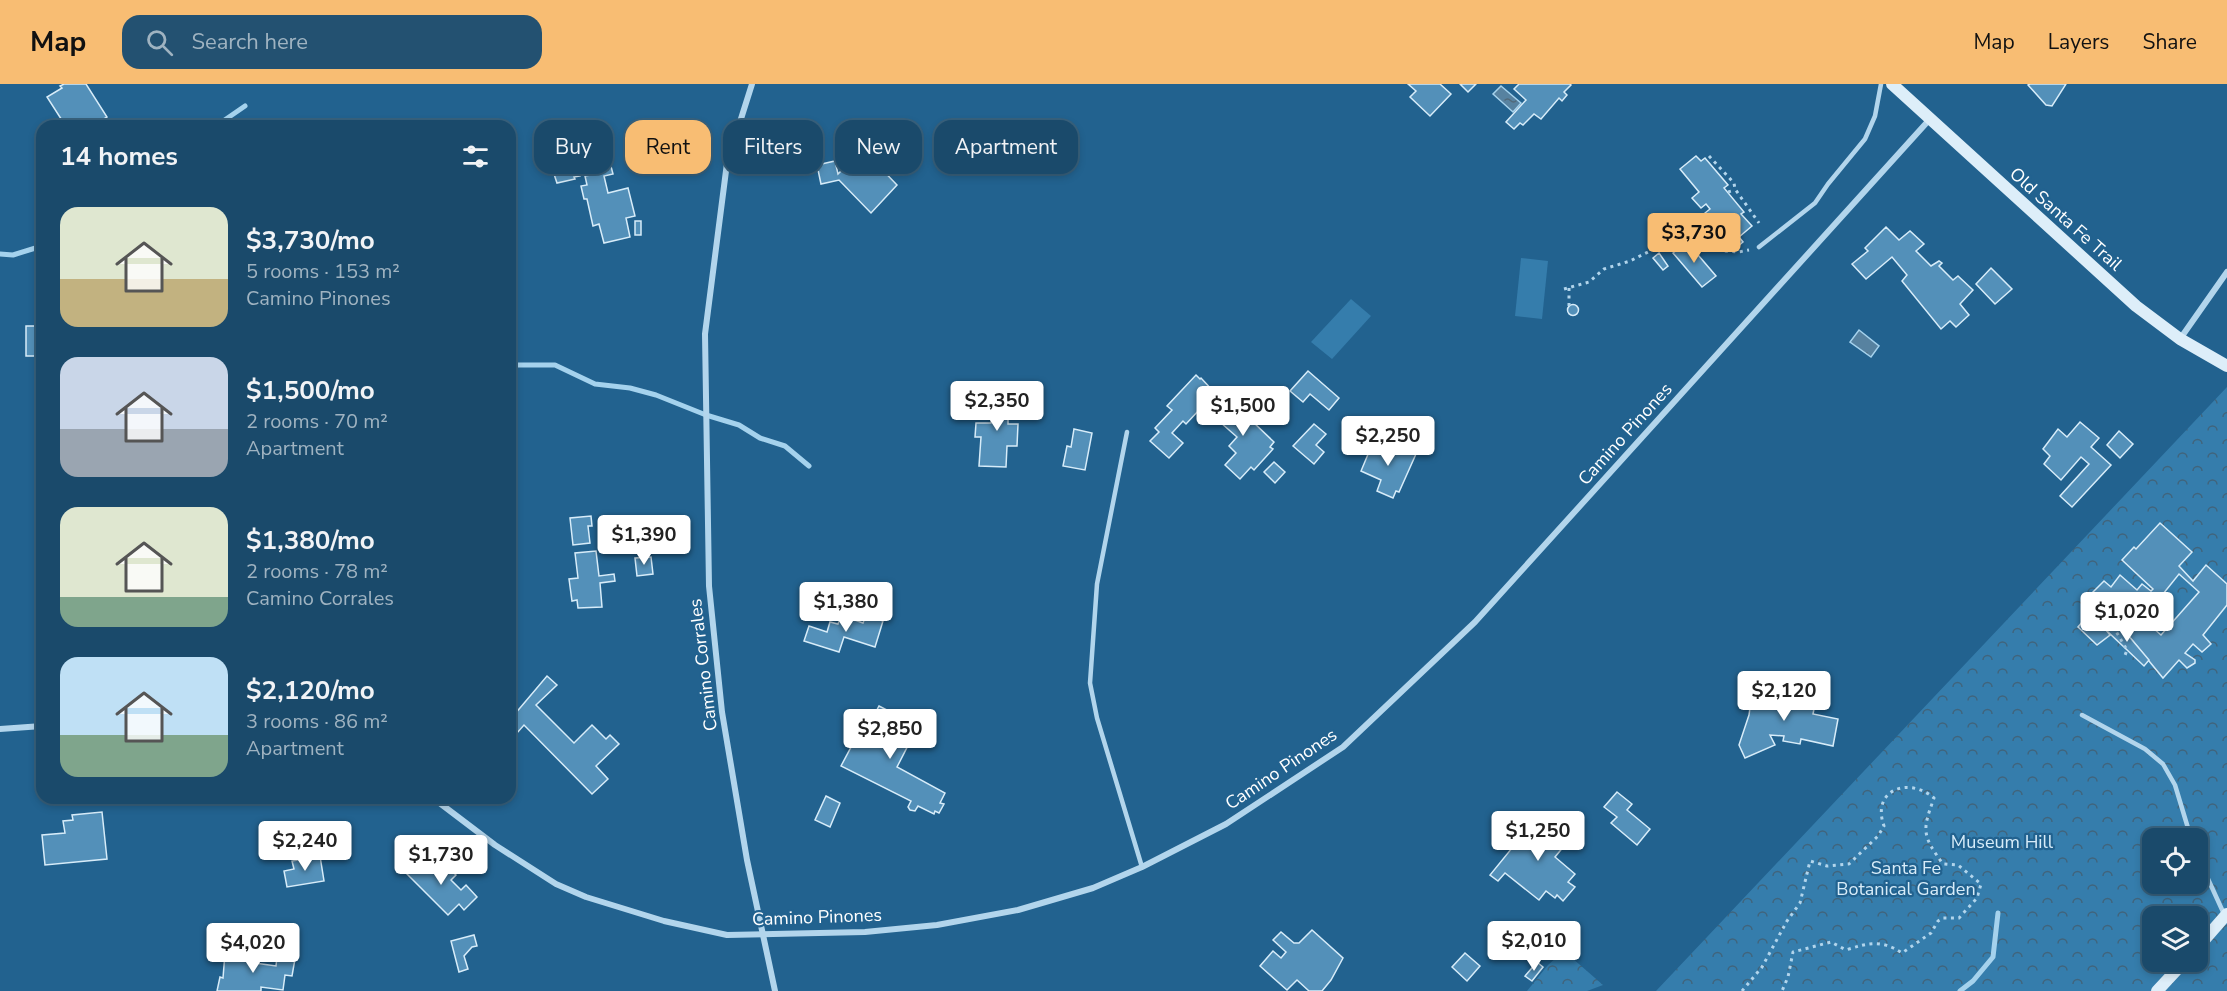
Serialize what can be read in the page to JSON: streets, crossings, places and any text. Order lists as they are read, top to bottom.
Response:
{
  "streets": {
    "street": ["Old Santa Fe Trail", "Camino Pinones", "Camino Corrales"]
  },
  "crossings": [
    ["Old Santa Fe Trail", "Camino Pinones"],
    ["Camino Pinones", "Camino Corrales"]
  ],
  "parks": ["Museum Hill", "Santa Fe Botanical Garden"],
  "page": {
    "header": "Map",
    "search": "Search here",
    "nav": ["Map", "Layers", "Share"],
    "chip": [
      "Buy",
      "Rent",
      "Filters",
      "New",
      "Apartment"
    ],
    "heading": "14 homes",
    "list": [
      {
        "name": "$3,730/mo",
        "note": "5 rooms · 153 m² · Camino Pinones"
      },
      {
        "name": "$1,500/mo",
        "note": "2 rooms · 70 m² · Apartment"
      },
      {
        "name": "$1,380/mo",
        "note": "2 rooms · 78 m² · Camino Corrales"
      },
      {
        "name": "$2,120/mo",
        "note": "3 rooms · 86 m² · Apartment"
      }
    ],
    "price": [
      "$3,730",
      "$2,350",
      "$1,500",
      "$2,250",
      "$1,390",
      "$1,380",
      "$1,020",
      "$2,120",
      "$2,850",
      "$1,250",
      "$2,240",
      "$1,730",
      "$2,010",
      "$4,020"
    ]
  }
}
